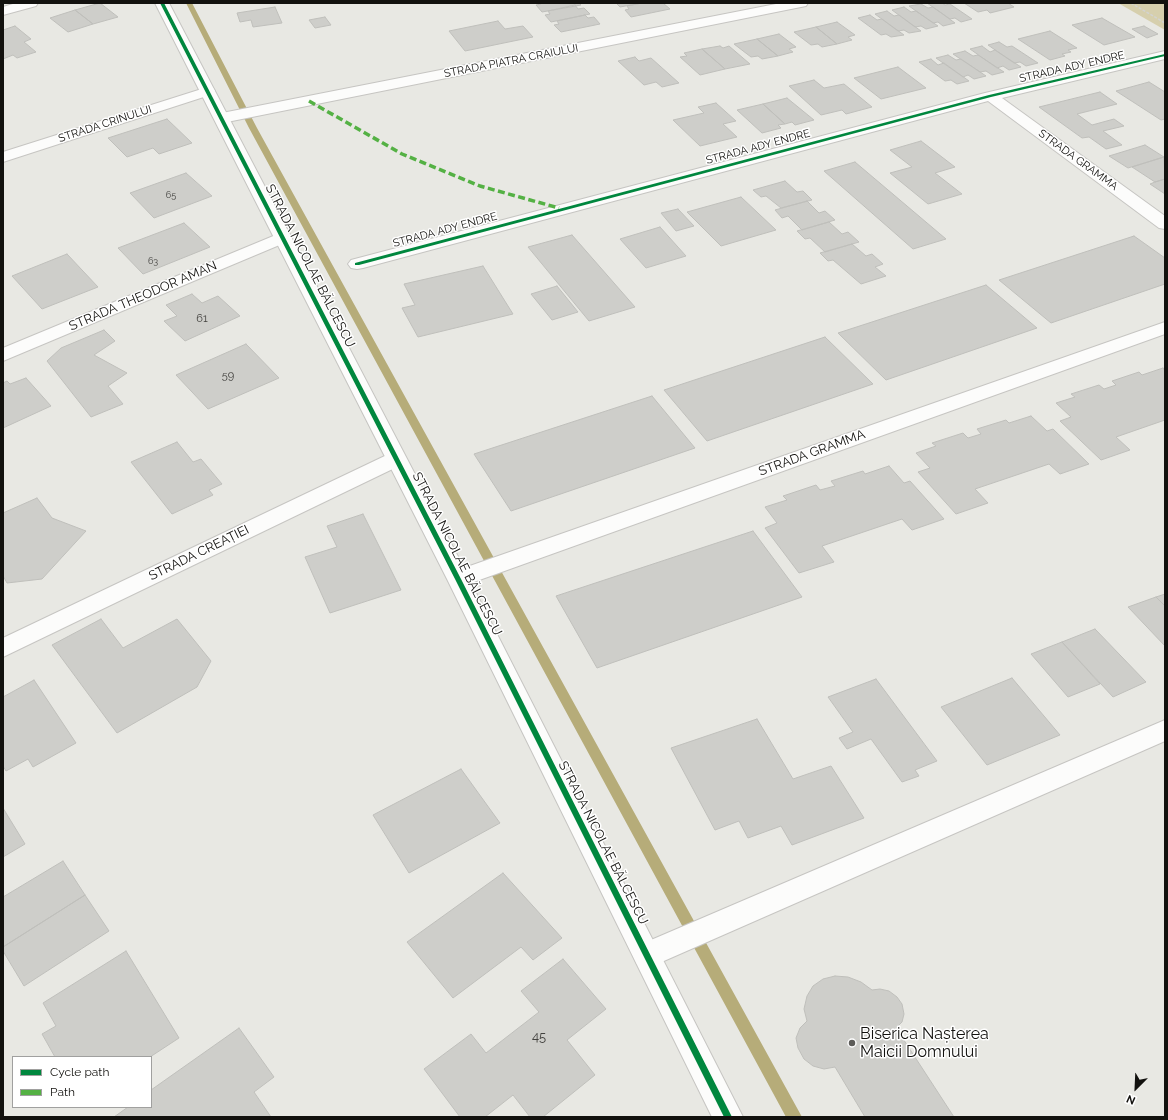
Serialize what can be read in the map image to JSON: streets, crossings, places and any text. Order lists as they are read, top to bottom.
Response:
{
  "streets": {
    "street": [
      "STRADA PIATRA CRAIULUI",
      "STRADA ADY ENDRE",
      "STRADA CRINULUI",
      "STRADA GRAMMA",
      "STRADA NICOLAE BĂLCESCU",
      "STRADA THEODOR AMAN",
      "STRADA CREAȚIEI"
    ]
  },
  "crossings": [
    ["STRADA PIATRA CRAIULUI", "STRADA NICOLAE BĂLCESCU"],
    ["STRADA ADY ENDRE", "STRADA GRAMMA"],
    ["STRADA CRINULUI", "STRADA NICOLAE BĂLCESCU"],
    ["STRADA GRAMMA", "STRADA NICOLAE BĂLCESCU"],
    ["STRADA NICOLAE BĂLCESCU", "STRADA THEODOR AMAN"],
    ["STRADA NICOLAE BĂLCESCU", "STRADA CREAȚIEI"]
  ],
  "places": ["Biserica Nașterea Maicii Domnului"],
  "house_numbers": [
    "65",
    "63",
    "61",
    "59",
    "45"
  ],
  "legend": ["Cycle path", "Path"],
  "north": "bottom left"
}
